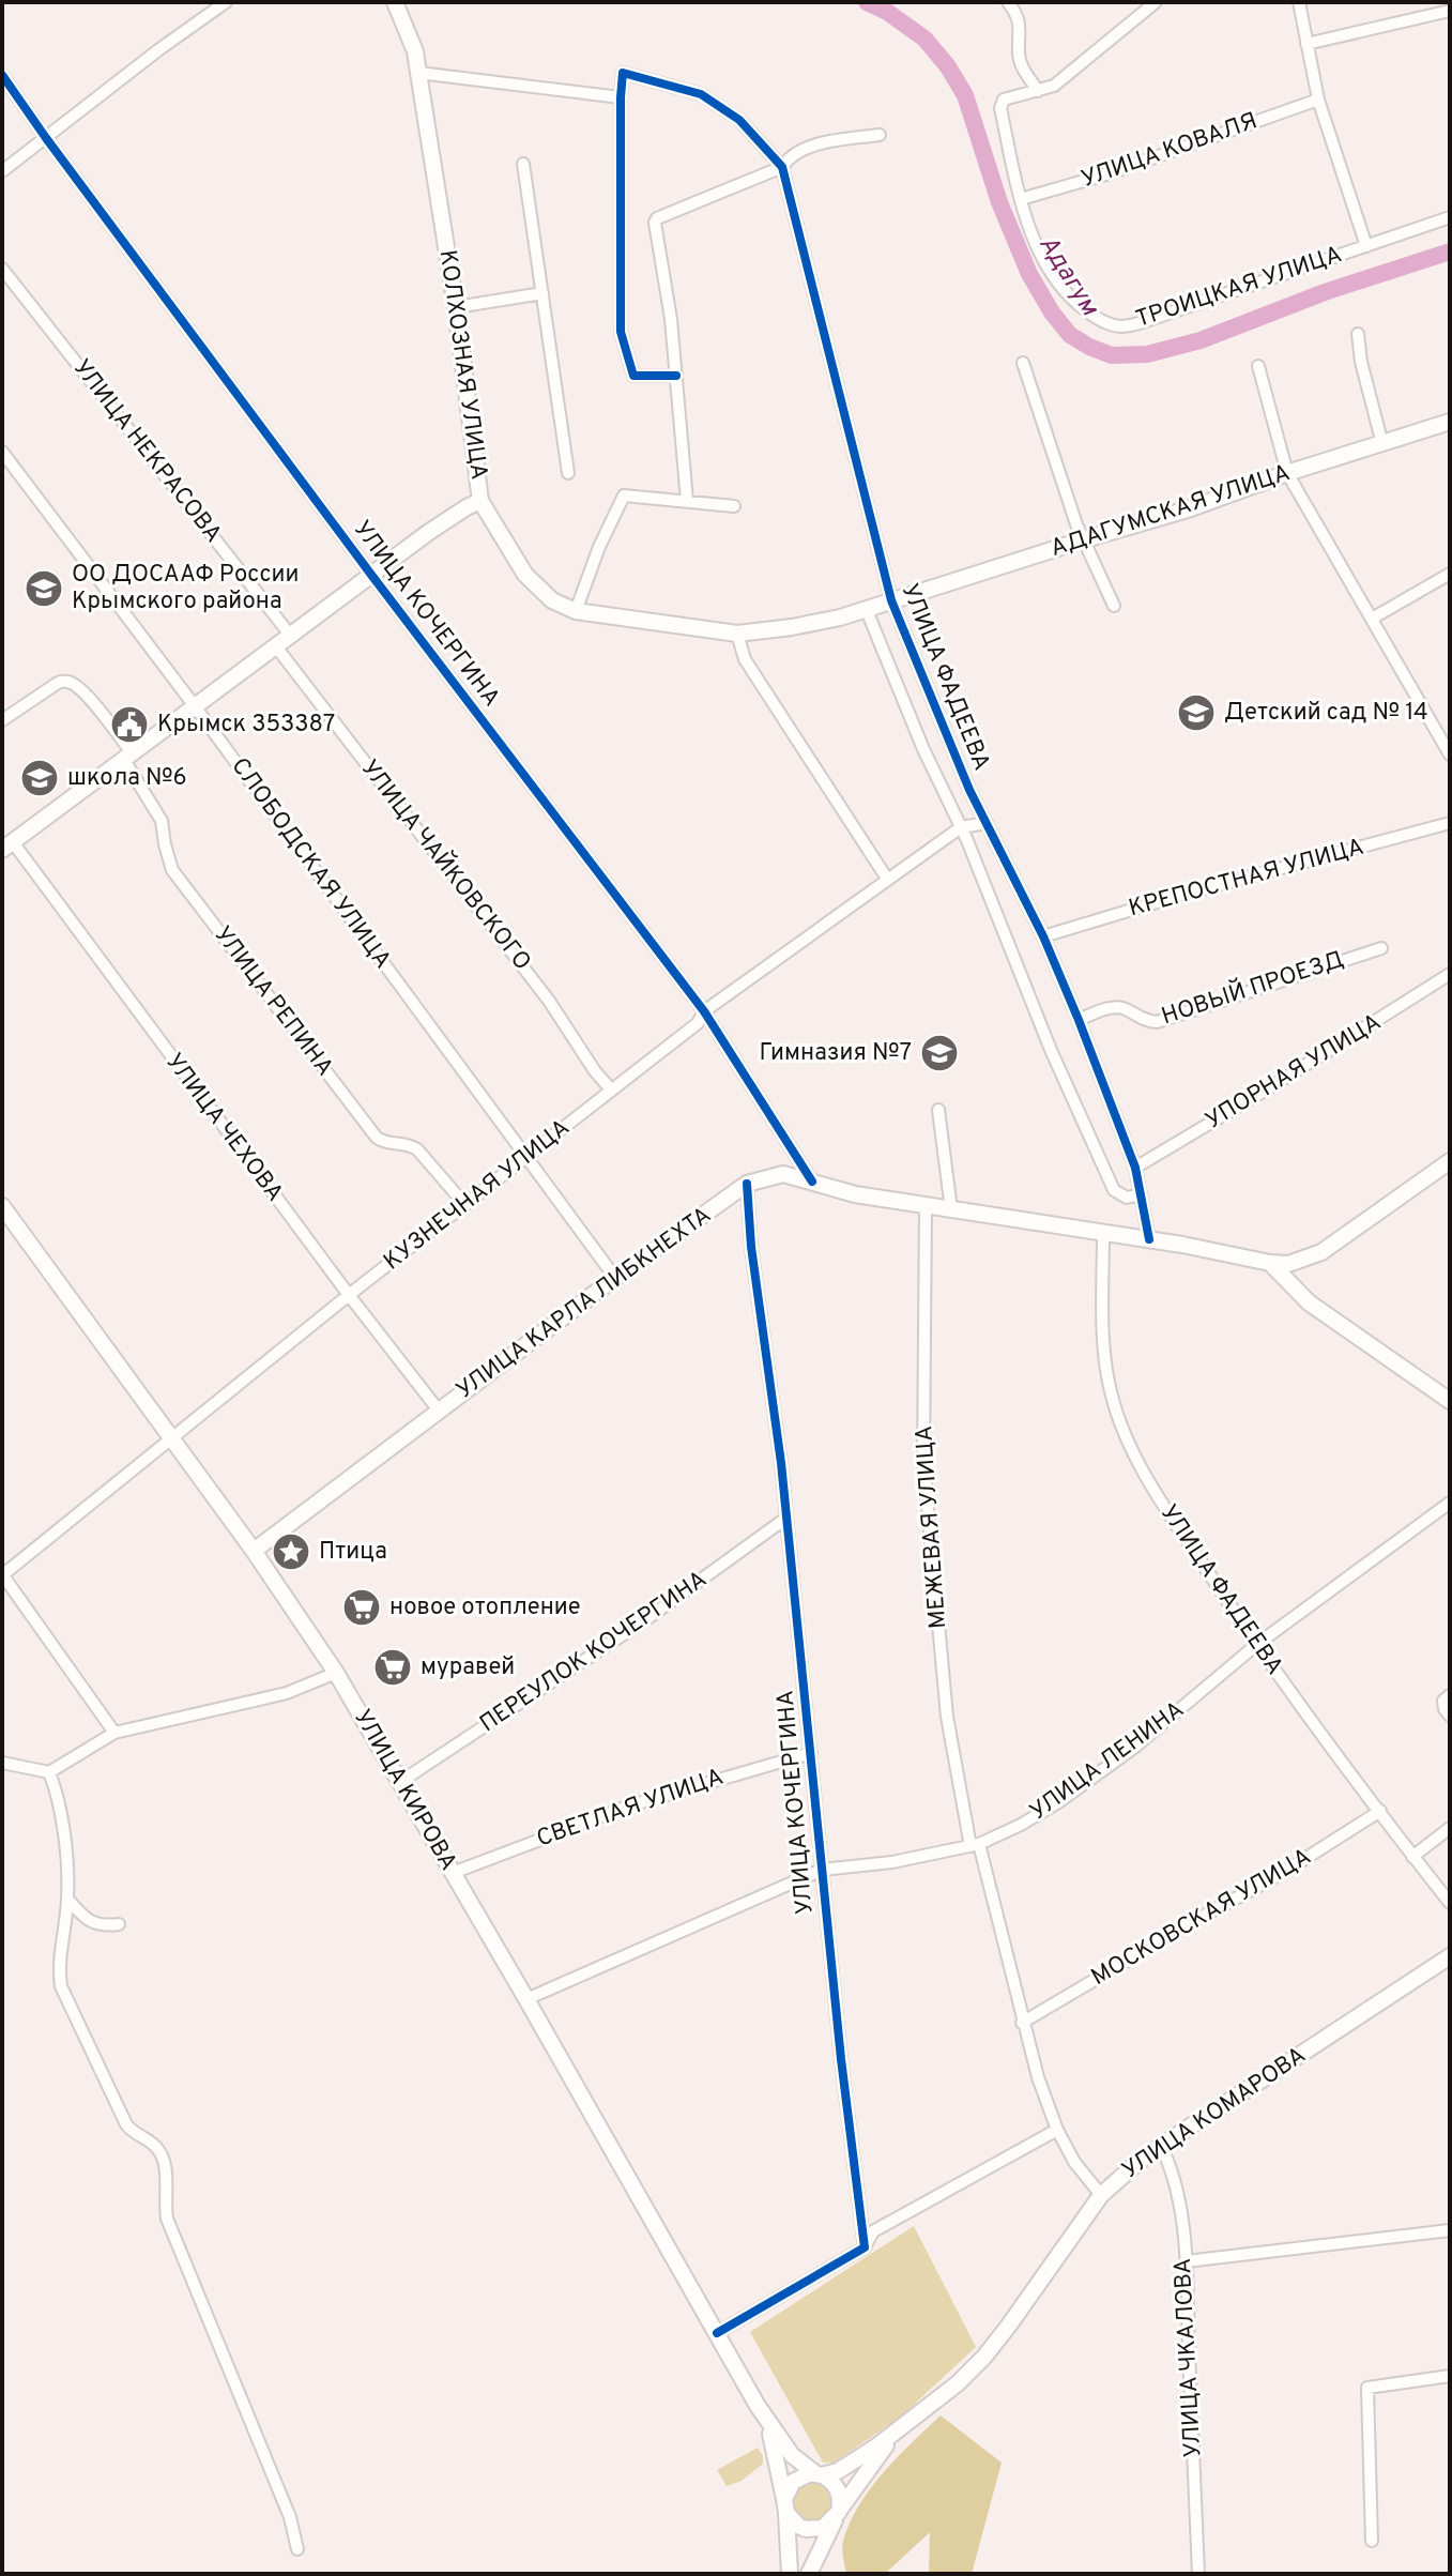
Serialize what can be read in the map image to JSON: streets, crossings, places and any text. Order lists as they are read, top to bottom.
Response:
{
  "streets": {
    "main road": [
      "КОЛХОЗНАЯ УЛИЦА",
      "АДАГУМСКАЯ УЛИЦА",
      "УЛИЦА КАРЛА ЛИБКНЕХТА",
      "УЛИЦА КИРОВА",
      "УЛИЦА КОМАРОВА"
    ],
    "street": [
      "УЛИЦА КОВАЛЯ",
      "ТРОИЦКАЯ УЛИЦА",
      "УЛИЦА НЕКРАСОВА",
      "УЛИЦА КОЧЕРГИНА",
      "УЛИЦА ФАДЕЕВА",
      "СЛОБОДСКАЯ УЛИЦА",
      "УЛИЦА ЧАЙКОВСКОГО",
      "КРЕПОСТНАЯ УЛИЦА",
      "НОВЫЙ ПРОЕЗД",
      "УЛИЦА РЕПИНА",
      "УПОРНАЯ УЛИЦА",
      "УЛИЦА ЧЕХОВА",
      "КУЗНЕЧНАЯ УЛИЦА",
      "МЕЖЕВАЯ УЛИЦА",
      "ПЕРЕУЛОК КОЧЕРГИНА",
      "УЛИЦА ЛЕНИНА",
      "СВЕТЛАЯ УЛИЦА",
      "МОСКОВСКАЯ УЛИЦА",
      "УЛИЦА ЧКАЛОВА"
    ]
  },
  "crossings": [
    ["УЛИЦА КОВАЛЯ", "ТРОИЦКАЯ УЛИЦА"],
    ["КОЛХОЗНАЯ УЛИЦА", "АДАГУМСКАЯ УЛИЦА"],
    ["КОЛХОЗНАЯ УЛИЦА", "УЛИЦА ФАДЕЕВА"],
    ["АДАГУМСКАЯ УЛИЦА", "УЛИЦА ФАДЕЕВА"],
    ["УЛИЦА КОЧЕРГИНА", "КУЗНЕЧНАЯ УЛИЦА"],
    ["УЛИЦА КОЧЕРГИНА", "УЛИЦА КАРЛА ЛИБКНЕХТА"],
    ["УЛИЦА КОЧЕРГИНА", "ПЕРЕУЛОК КОЧЕРГИНА"],
    ["УЛИЦА КОЧЕРГИНА", "УЛИЦА ЛЕНИНА"],
    ["УЛИЦА КОЧЕРГИНА", "СВЕТЛАЯ УЛИЦА"],
    ["УЛИЦА ФАДЕЕВА", "КРЕПОСТНАЯ УЛИЦА"],
    ["УЛИЦА ФАДЕЕВА", "НОВЫЙ ПРОЕЗД"],
    ["УЛИЦА ФАДЕЕВА", "УПОРНАЯ УЛИЦА"],
    ["УЛИЦА ФАДЕЕВА", "КУЗНЕЧНАЯ УЛИЦА"],
    ["УЛИЦА ФАДЕЕВА", "УЛИЦА КАРЛА ЛИБКНЕХТА"],
    ["УЛИЦА ФАДЕЕВА", "УЛИЦА ЛЕНИНА"],
    ["УЛИЦА ФАДЕЕВА", "МОСКОВСКАЯ УЛИЦА"],
    ["СЛОБОДСКАЯ УЛИЦА", "КУЗНЕЧНАЯ УЛИЦА"],
    ["СЛОБОДСКАЯ УЛИЦА", "УЛИЦА КАРЛА ЛИБКНЕХТА"],
    ["УЛИЦА ЧАЙКОВСКОГО", "КУЗНЕЧНАЯ УЛИЦА"],
    ["УЛИЦА РЕПИНА", "КУЗНЕЧНАЯ УЛИЦА"],
    ["УЛИЦА ЧЕХОВА", "КУЗНЕЧНАЯ УЛИЦА"],
    ["УЛИЦА ЧЕХОВА", "УЛИЦА КАРЛА ЛИБКНЕХТА"],
    ["КУЗНЕЧНАЯ УЛИЦА", "УЛИЦА КИРОВА"],
    ["УЛИЦА КАРЛА ЛИБКНЕХТА", "МЕЖЕВАЯ УЛИЦА"],
    ["УЛИЦА КАРЛА ЛИБКНЕХТА", "УЛИЦА КИРОВА"],
    ["МЕЖЕВАЯ УЛИЦА", "УЛИЦА ЛЕНИНА"],
    ["МЕЖЕВАЯ УЛИЦА", "МОСКОВСКАЯ УЛИЦА"],
    ["МЕЖЕВАЯ УЛИЦА", "УЛИЦА КОМАРОВА"],
    ["ПЕРЕУЛОК КОЧЕРГИНА", "УЛИЦА КИРОВА"],
    ["УЛИЦА ЛЕНИНА", "УЛИЦА КИРОВА"],
    ["УЛИЦА КИРОВА", "СВЕТЛАЯ УЛИЦА"],
    ["УЛИЦА КОМАРОВА", "УЛИЦА ЧКАЛОВА"]
  ],
  "water": ["Адагум"],
  "places": {
    "school or university": [
      "ОО ДОСААФ России Крымского района",
      "Детский сад № 14",
      "школа №6",
      "Гимназия №7"
    ],
    "public building": ["Крымск 353387"],
    "place": ["Птица"],
    "supermarket": ["новое отопление", "муравей"]
  }
}
